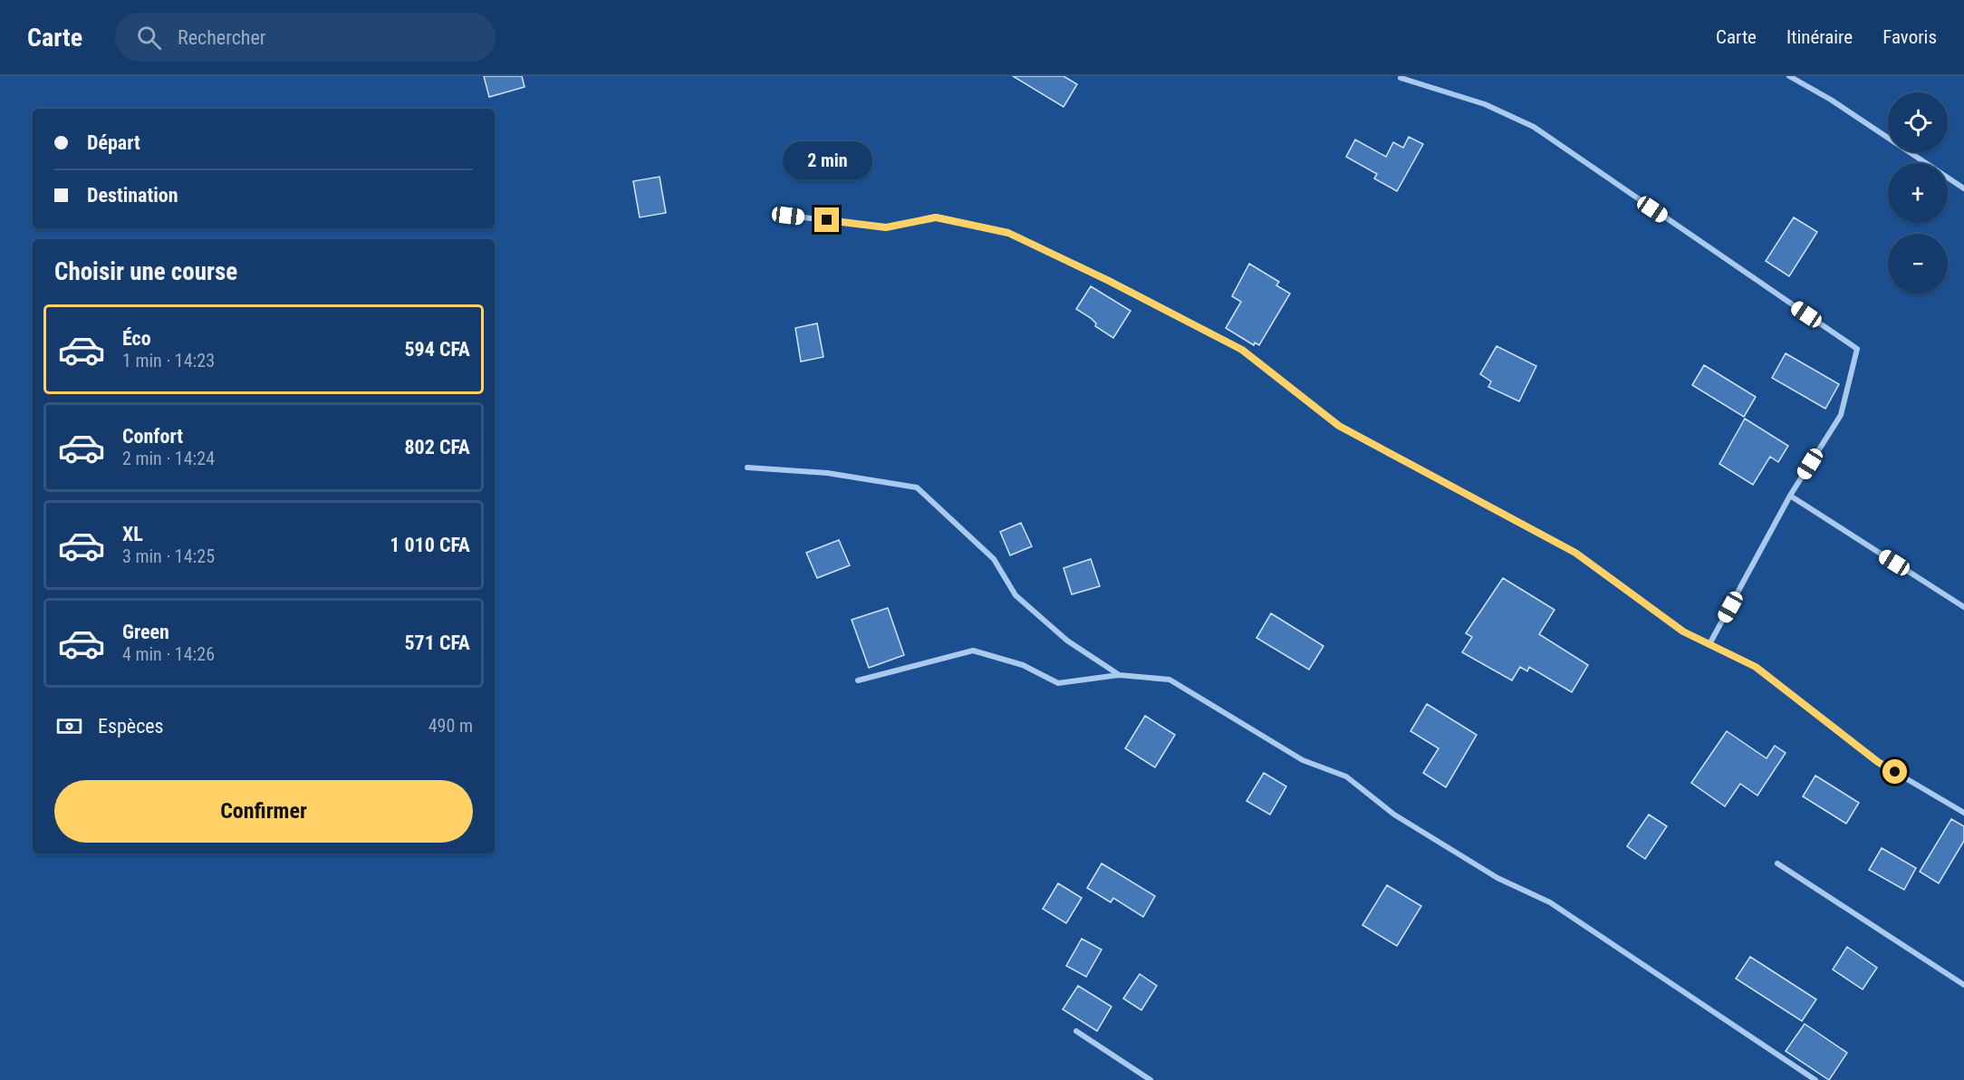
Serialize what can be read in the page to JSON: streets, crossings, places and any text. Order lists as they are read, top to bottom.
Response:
{
  "page": {
    "header": "Carte",
    "search": "Rechercher",
    "nav": ["Carte", "Itinéraire", "Favoris"],
    "map_buttons": ["+", "−"],
    "banner": ["Départ", "Destination"],
    "bubble": "2 min",
    "heading": "Choisir une course",
    "list": [
      {
        "name": "Éco",
        "note": "1 min · 14:23",
        "value": "594 CFA"
      },
      {
        "name": "Confort",
        "note": "2 min · 14:24",
        "value": "802 CFA"
      },
      {
        "name": "XL",
        "note": "3 min · 14:25",
        "value": "1 010 CFA"
      },
      {
        "name": "Green",
        "note": "4 min · 14:26",
        "value": "571 CFA"
      }
    ],
    "pay": ["Espèces", "490 m"],
    "buttons": "Confirmer"
  }
}
